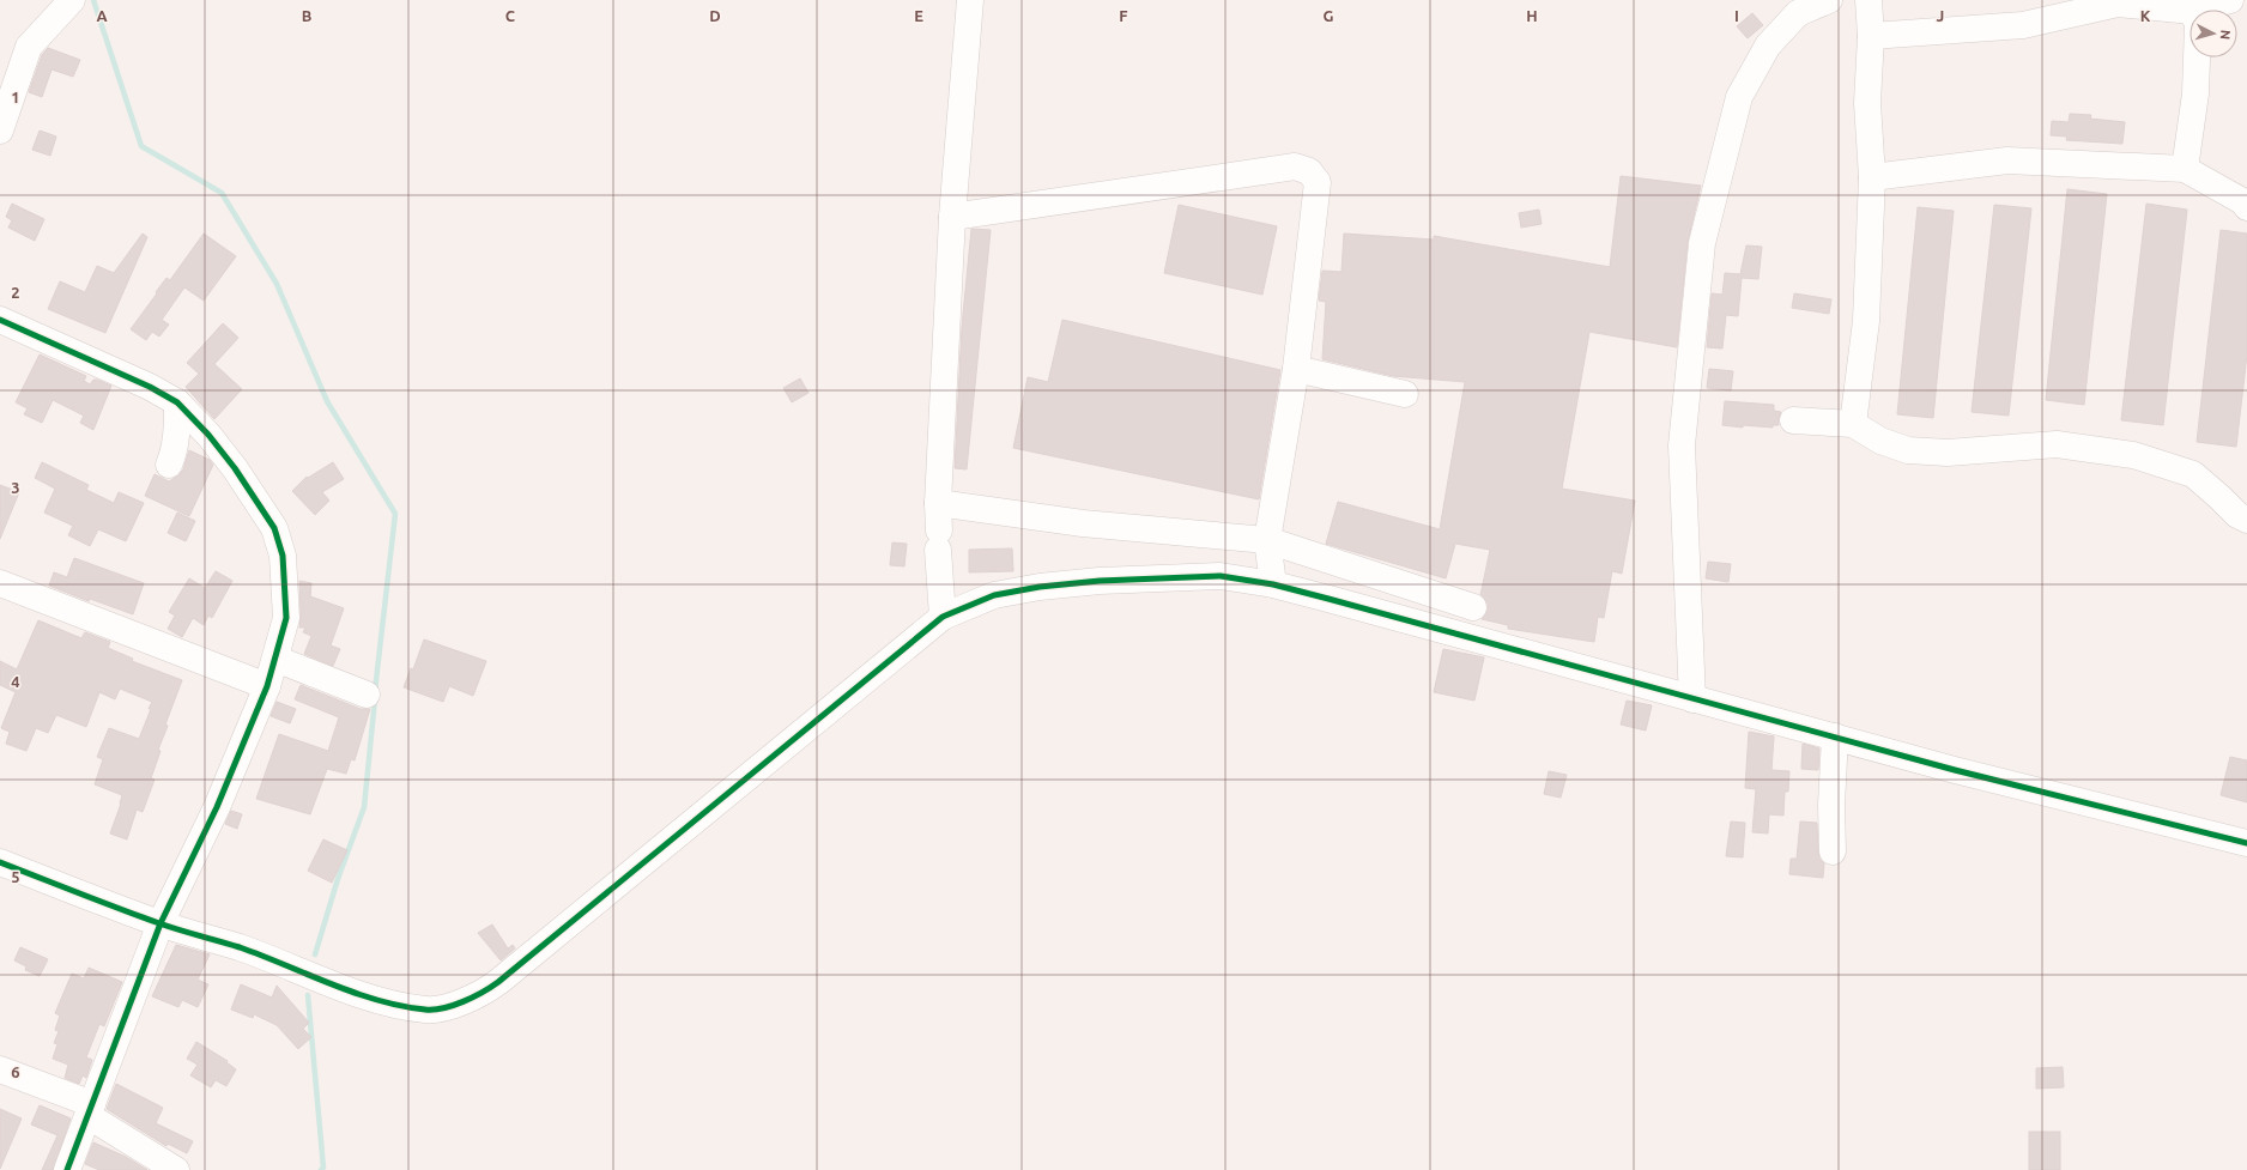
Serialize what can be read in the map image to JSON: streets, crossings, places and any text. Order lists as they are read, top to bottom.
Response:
{
  "north": "right",
  "grid": {
    "columns": [
      "A",
      "B",
      "C",
      "D",
      "E",
      "F",
      "G",
      "H",
      "I",
      "J",
      "K"
    ],
    "rows": [
      "1",
      "2",
      "3",
      "4",
      "5",
      "6"
    ]
  }
}
